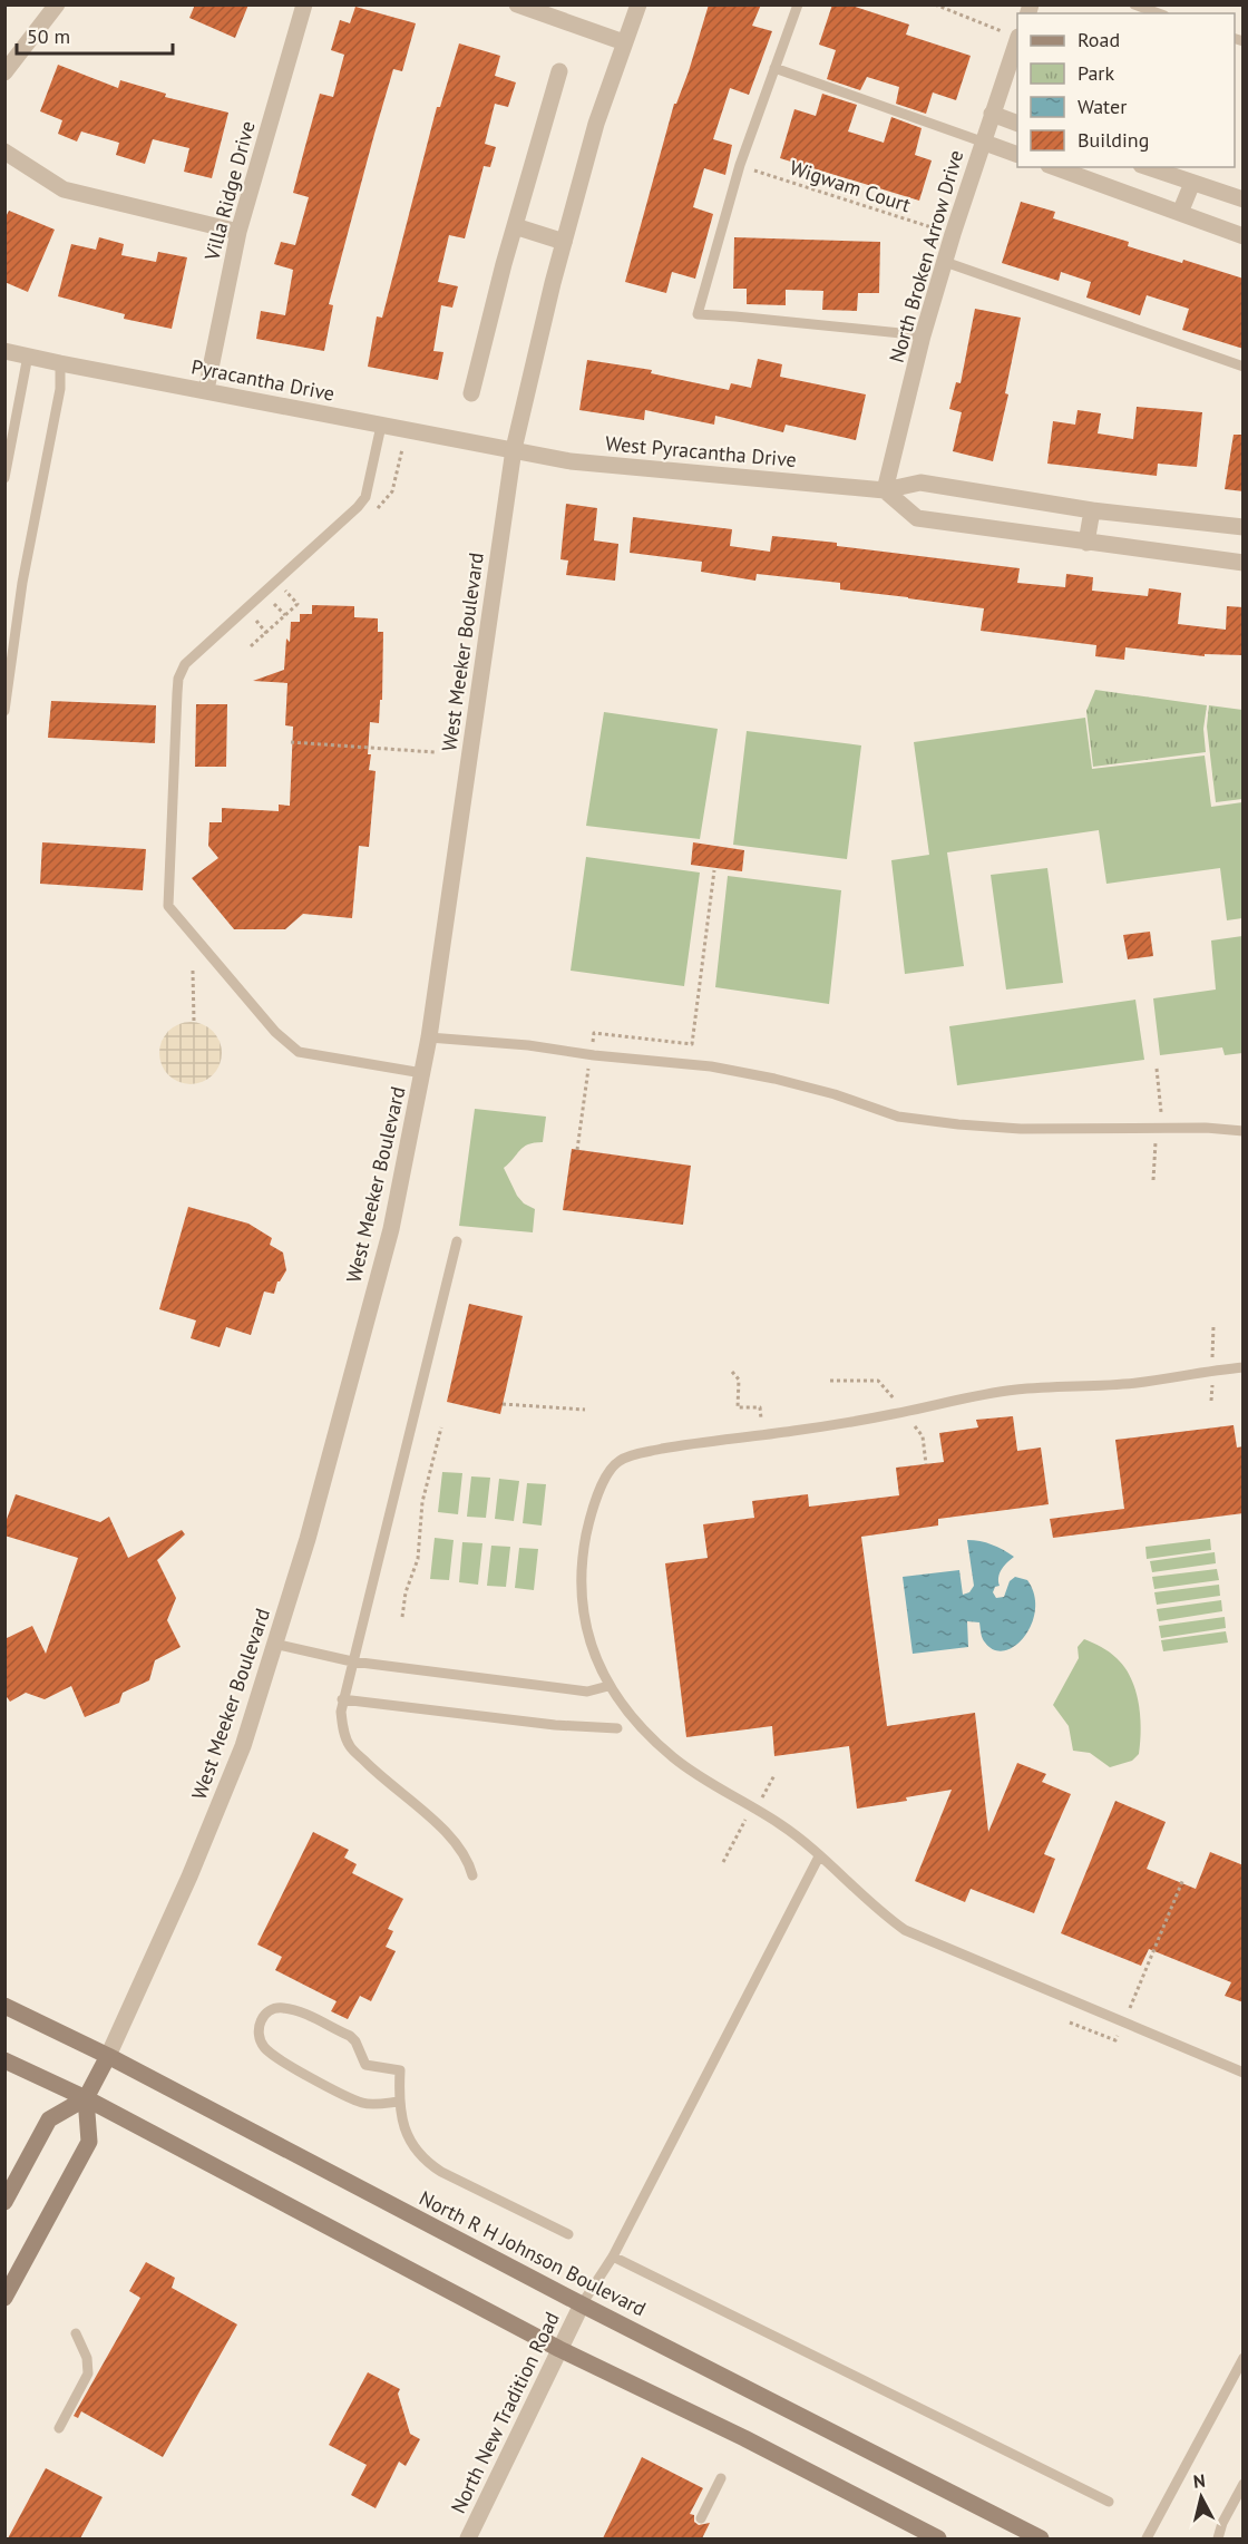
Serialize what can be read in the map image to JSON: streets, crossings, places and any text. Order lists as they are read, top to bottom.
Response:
{
  "streets": {
    "main road": ["West Meeker Boulevard", "North R H Johnson Boulevard"],
    "street": [
      "Villa Ridge Drive",
      "North Broken Arrow Drive",
      "Pyracantha Drive",
      "West Pyracantha Drive",
      "North New Tradition Road"
    ],
    "path": ["Wigwam Court"]
  },
  "crossings": [
    ["Wigwam Court", "North Broken Arrow Drive"],
    ["Villa Ridge Drive", "Pyracantha Drive"],
    ["North Broken Arrow Drive", "West Pyracantha Drive"],
    ["Pyracantha Drive", "West Pyracantha Drive"],
    ["Pyracantha Drive", "West Meeker Boulevard"],
    ["West Pyracantha Drive", "West Meeker Boulevard"],
    ["West Meeker Boulevard", "North R H Johnson Boulevard"],
    ["North R H Johnson Boulevard", "North New Tradition Road"]
  ],
  "legend": [
    "Road",
    "Park",
    "Water",
    "Building"
  ],
  "scale_bar": "50 m",
  "north": "top"
}
